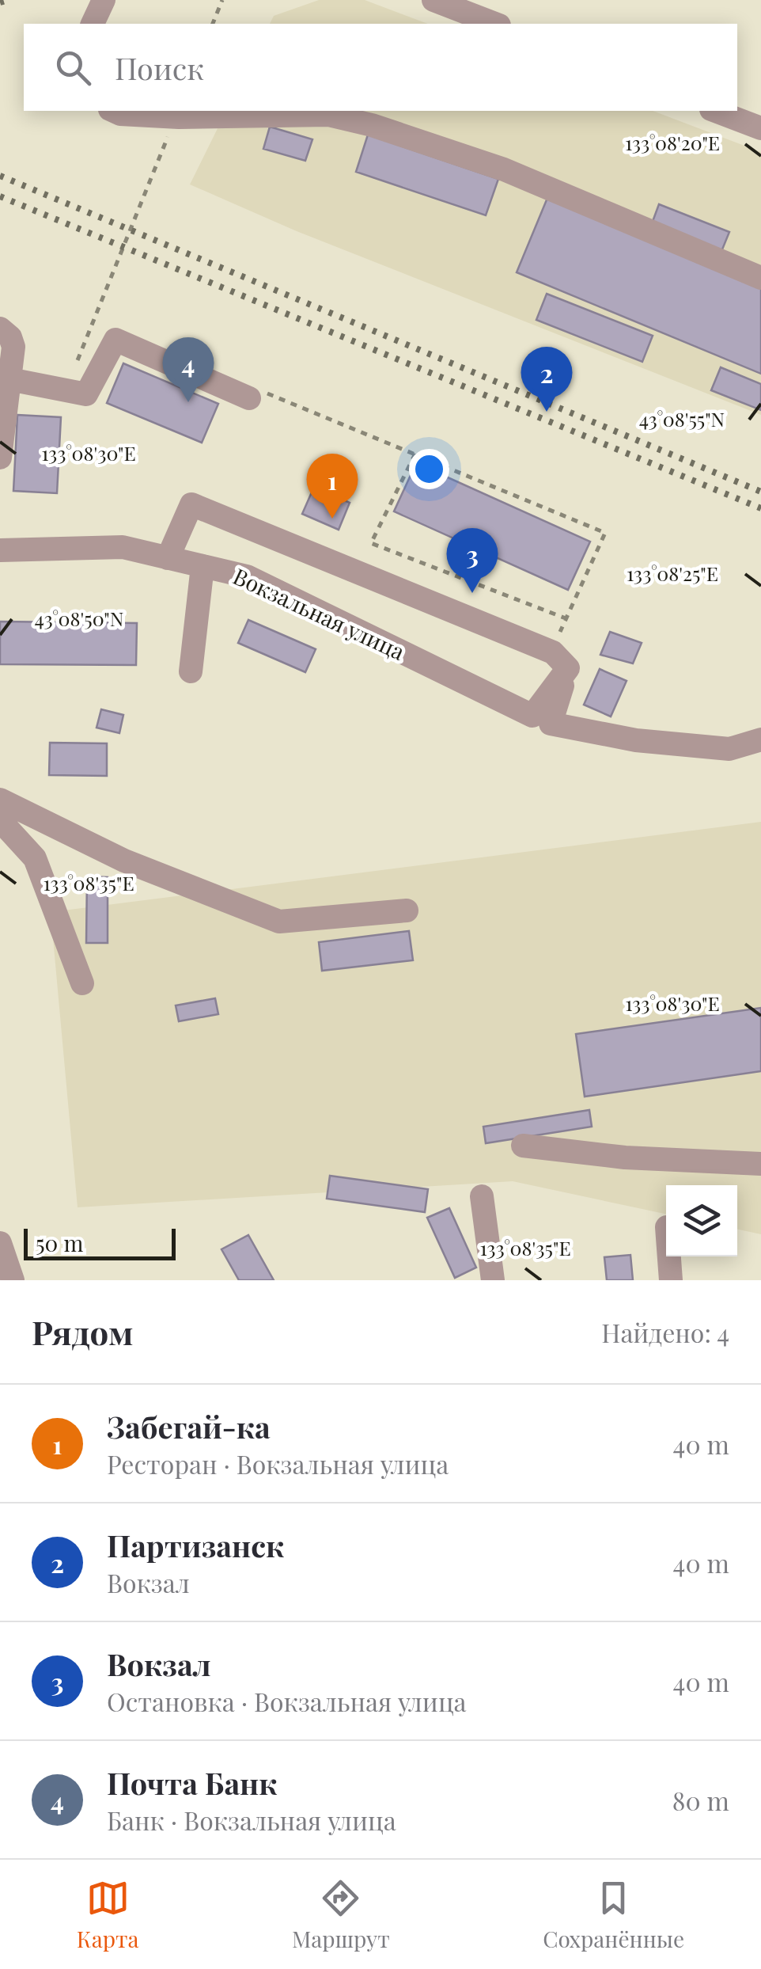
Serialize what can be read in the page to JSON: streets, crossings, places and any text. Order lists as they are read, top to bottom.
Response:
{
  "streets": {
    "street": ["Вокзальная улица"]
  },
  "scale_bar": "50 m",
  "page": {
    "search": "Поиск",
    "pins": [
      "4",
      "2",
      "1",
      "3"
    ],
    "scale": "50 m",
    "heading": ["Рядом", "Найдено: 4"],
    "list": [
      {
        "mark": "1",
        "name": "Забегай-ка",
        "note": "Ресторан · Вокзальная улица",
        "value": "40 m"
      },
      {
        "mark": "2",
        "name": "Партизанск",
        "note": "Вокзал",
        "value": "40 m"
      },
      {
        "mark": "3",
        "name": "Вокзал",
        "note": "Остановка · Вокзальная улица",
        "value": "40 m"
      },
      {
        "mark": "4",
        "name": "Почта Банк",
        "note": "Банк · Вокзальная улица",
        "value": "80 m"
      }
    ],
    "nav": ["Карта", "Маршрут", "Сохранённые"]
  },
  "coordinates": [
    "133°08'20\"E",
    "43°08'55\"N",
    "133°08'30\"E",
    "133°08'25\"E",
    "43°08'50\"N",
    "133°08'35\"E"
  ]
}
